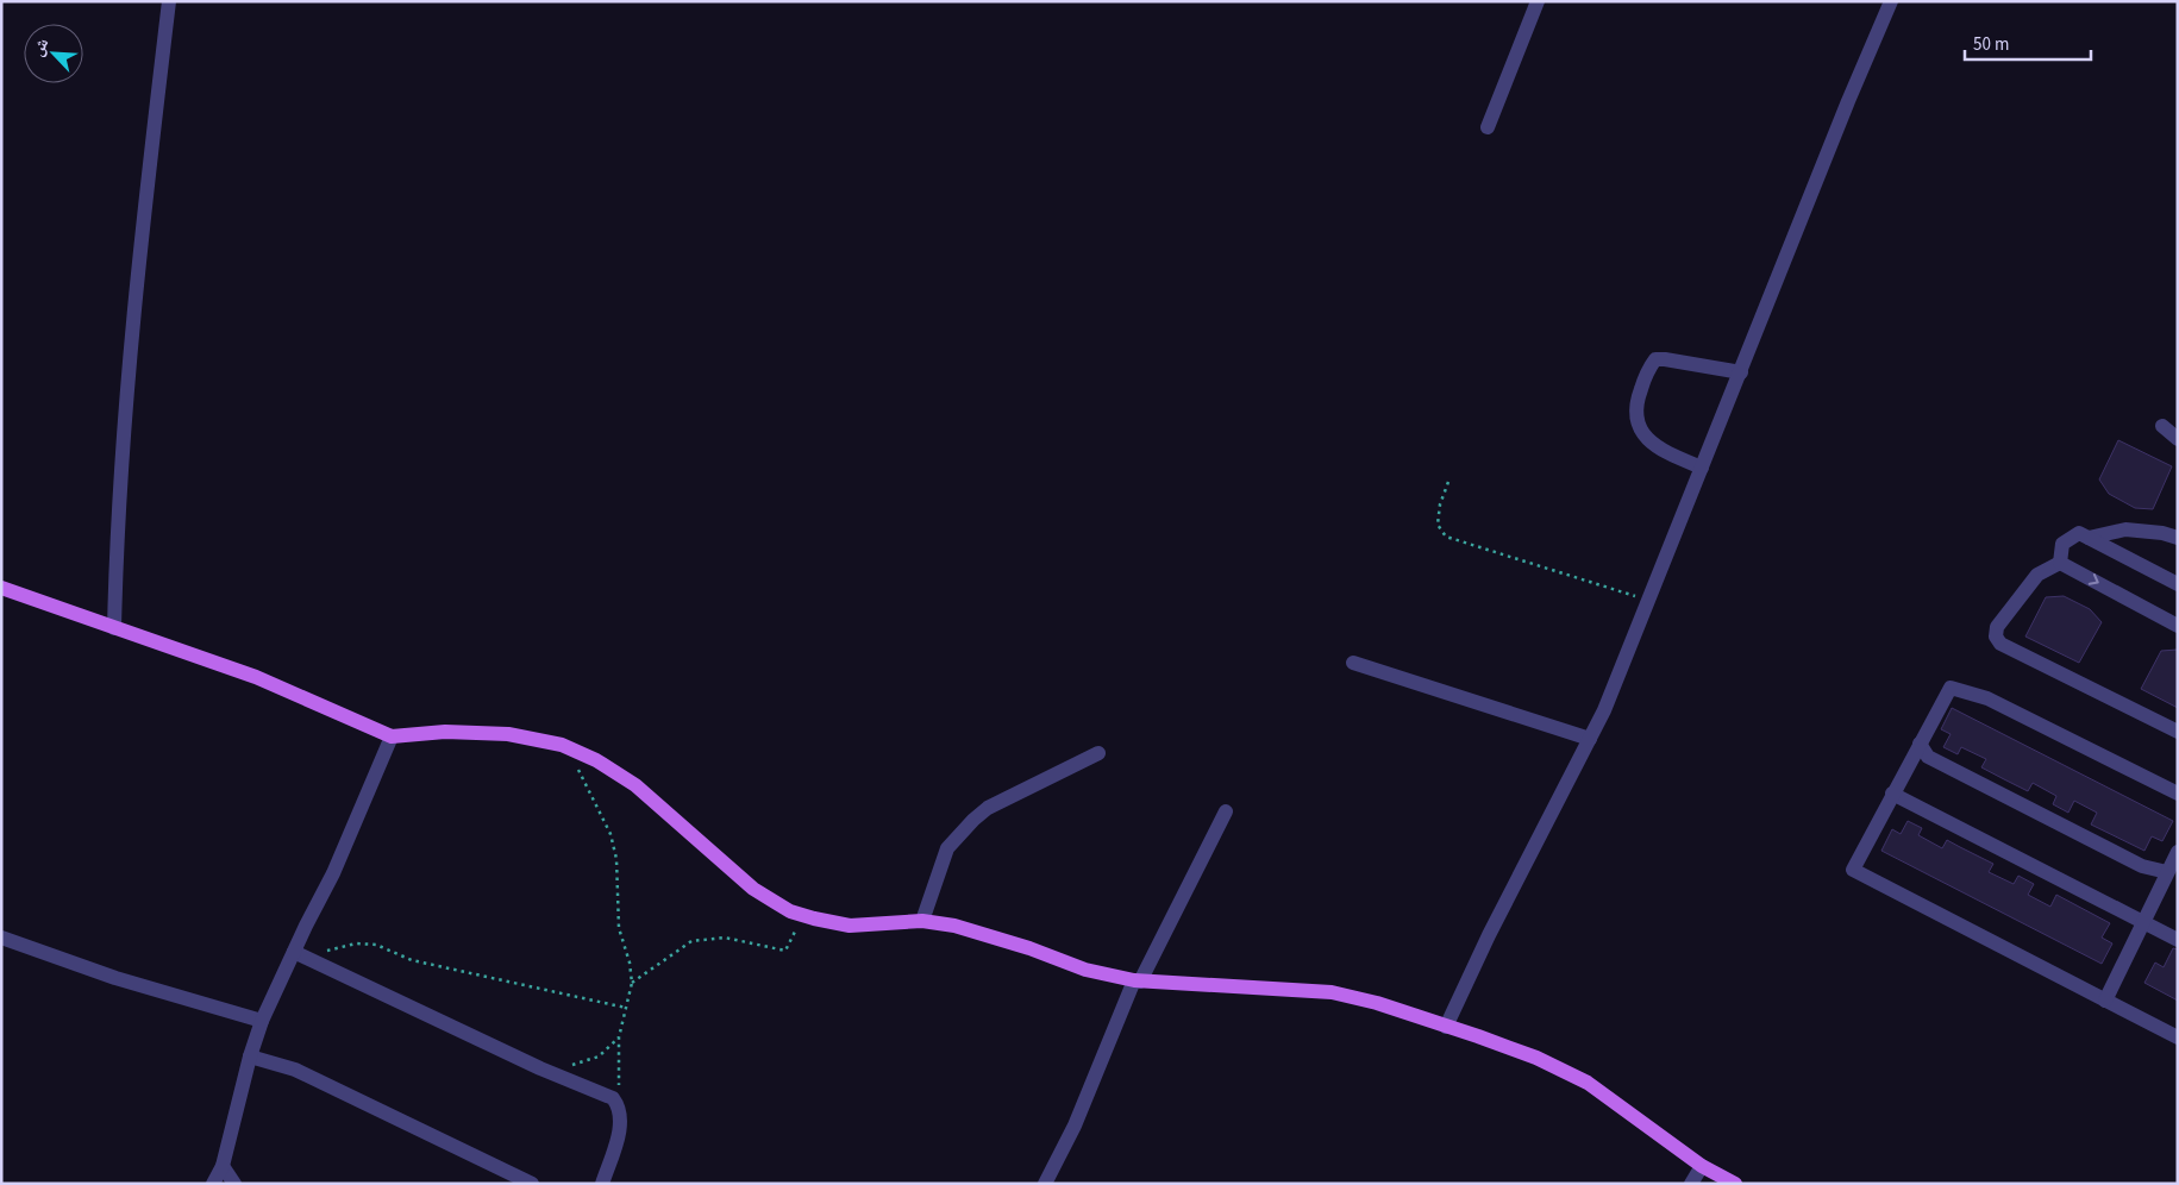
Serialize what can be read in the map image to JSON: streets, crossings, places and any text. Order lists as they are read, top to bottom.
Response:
{
  "scale_bar": "50 m",
  "north": "top left"
}
